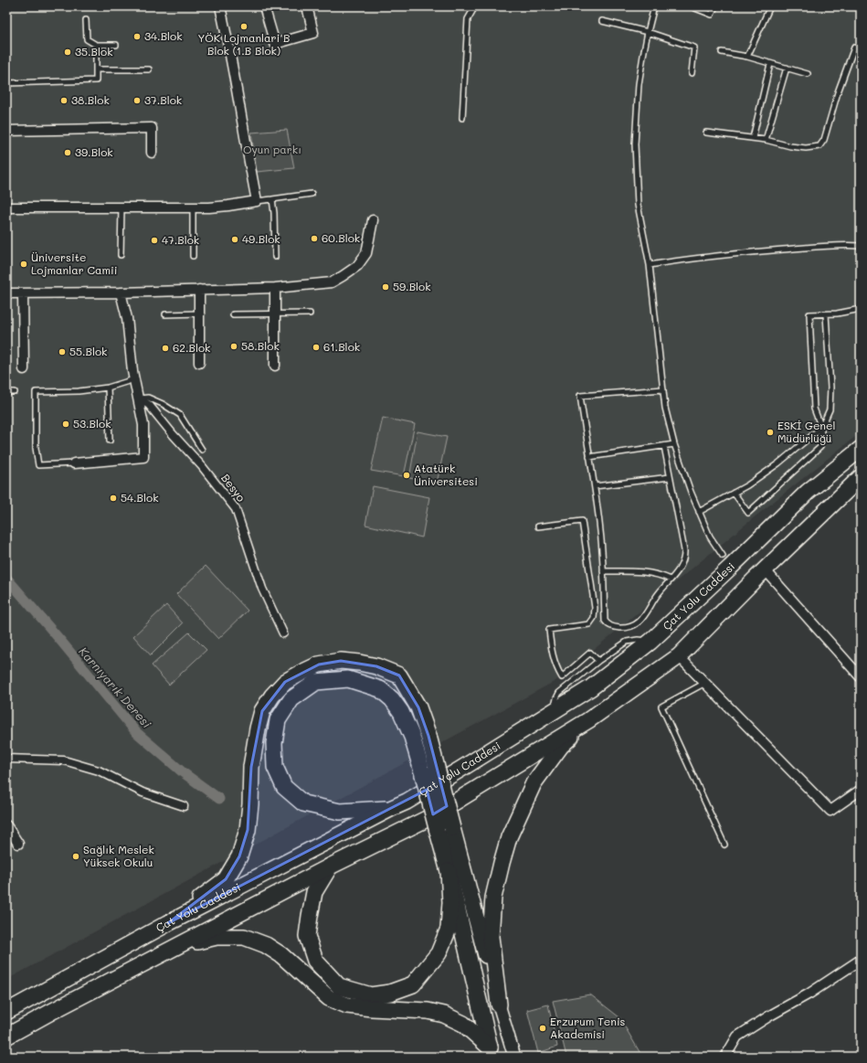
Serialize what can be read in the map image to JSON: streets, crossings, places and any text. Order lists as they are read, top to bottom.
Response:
{
  "streets": {
    "highway": ["Çat Yolu Caddesi"],
    "street": ["Besyo"]
  },
  "water": ["Karnıyarık Deresi"],
  "parks": ["Oyun parkı"],
  "places": [
    "YÖK Lojmanlari B Blok (1.B Blok)",
    "34.Blok",
    "35.Blok",
    "38.Blok",
    "37.Blok",
    "39.Blok",
    "60.Blok",
    "49.Blok",
    "47.Blok",
    "Üniversite Lojmanlar Camii",
    "59.Blok",
    "58.Blok",
    "61.Blok",
    "62.Blok",
    "55.Blok",
    "53.Blok",
    "ESKİ Genel Müdürlüğü",
    "Atatürk Üniversitesi",
    "54.Blok",
    "Sağlık Meslek Yüksek Okulu",
    "Erzurum Tenis Akademisi"
  ]
}
